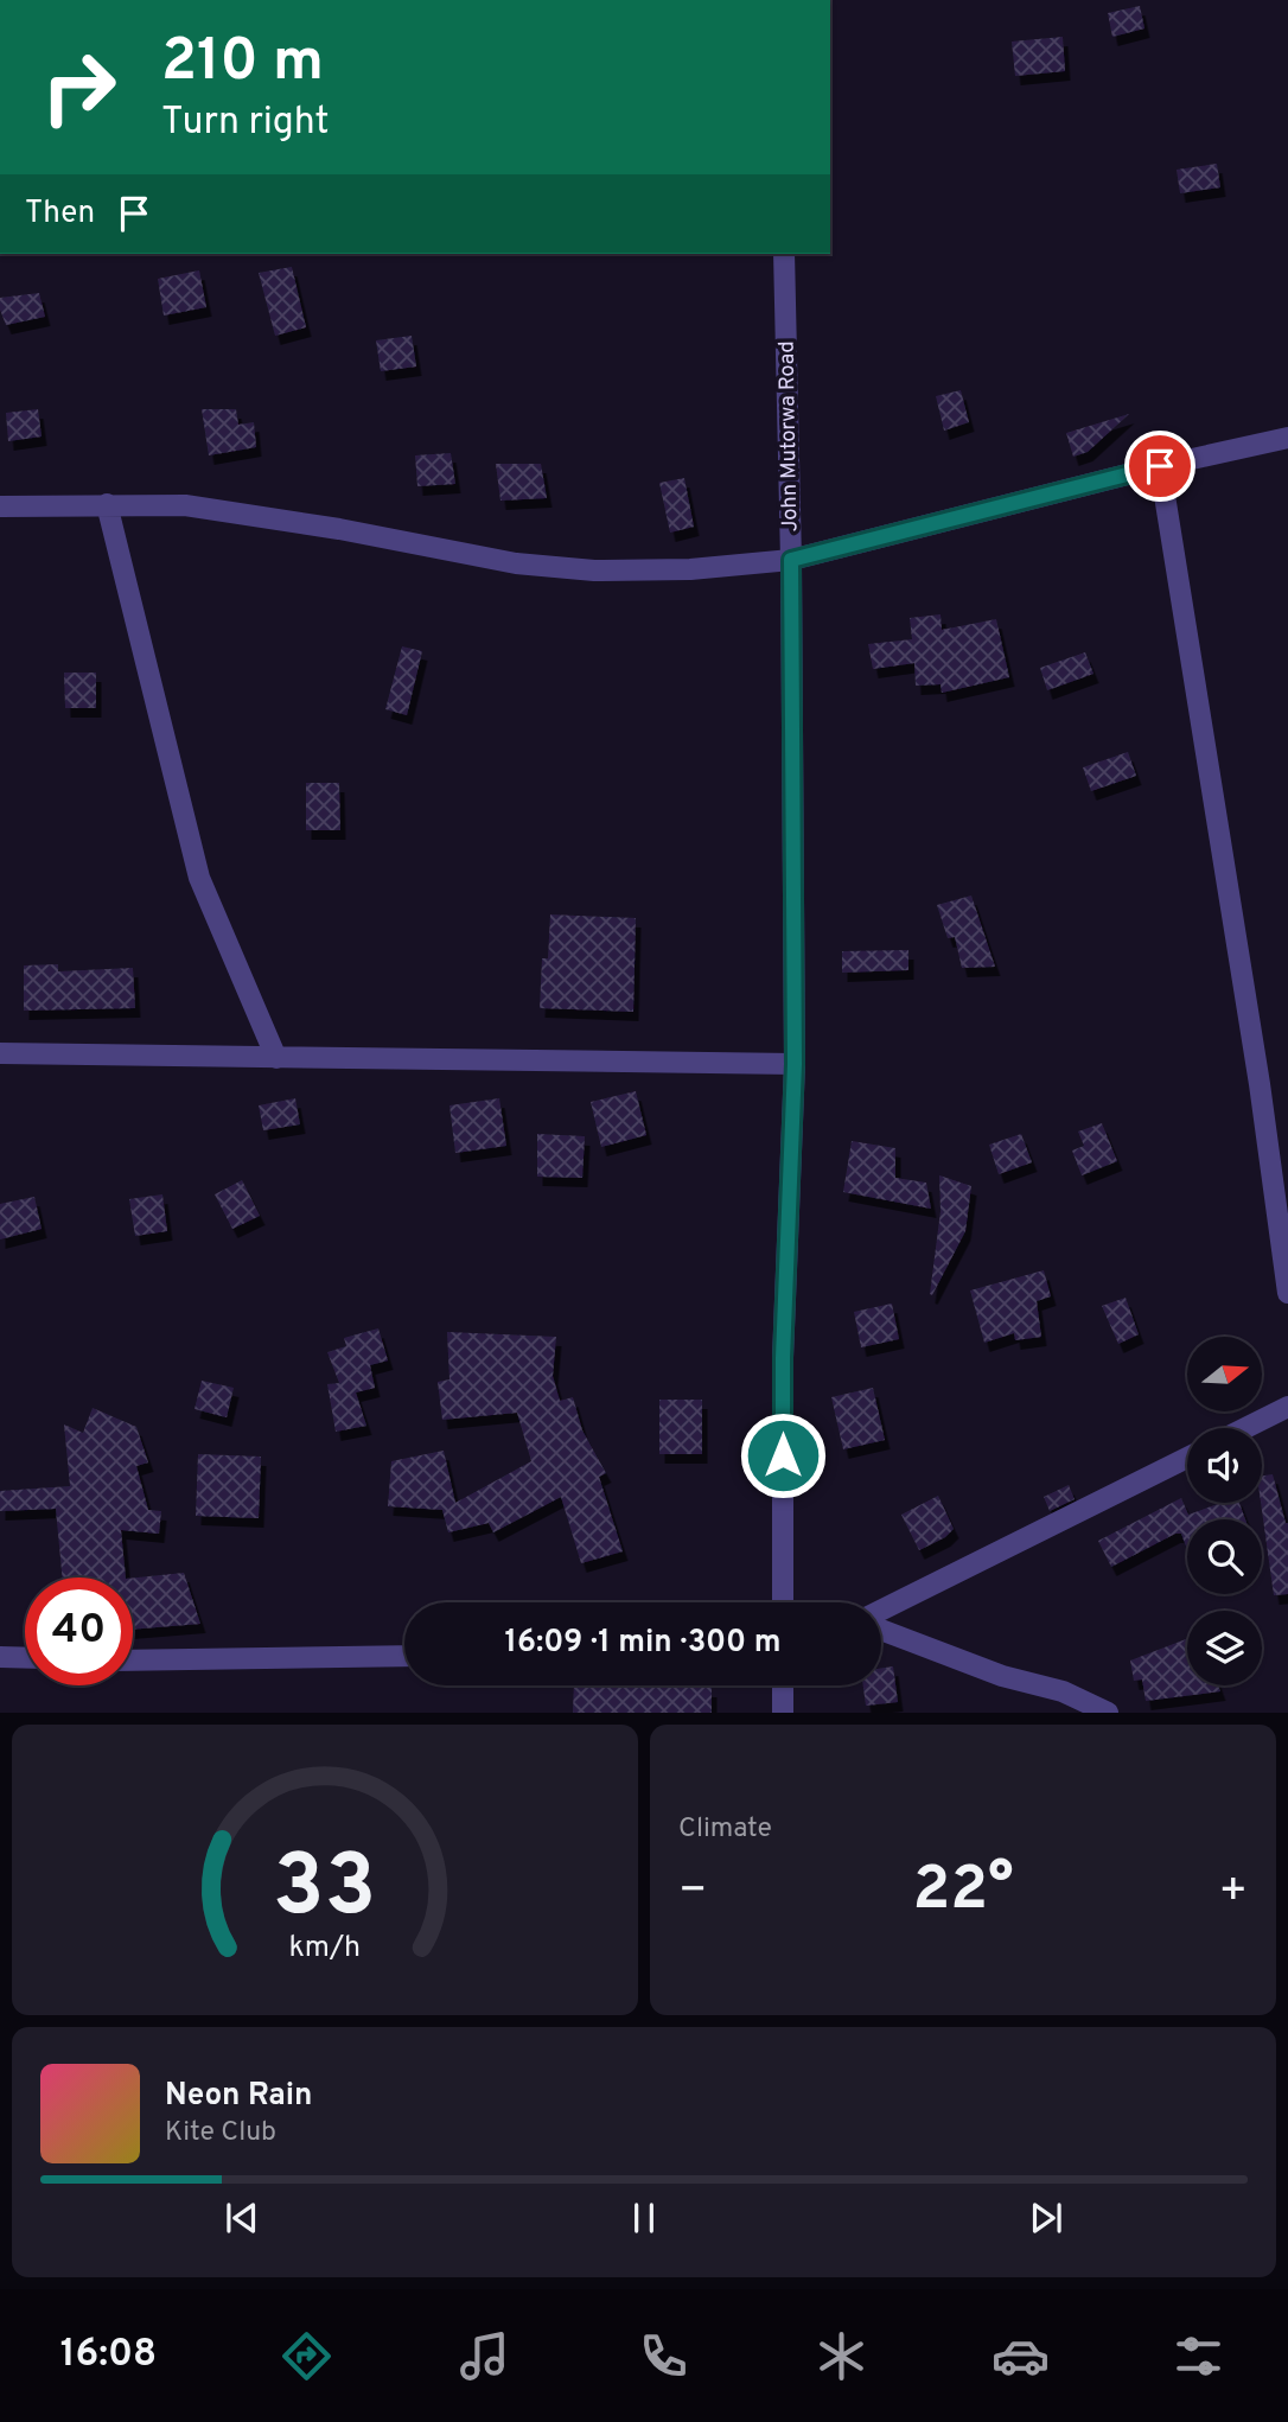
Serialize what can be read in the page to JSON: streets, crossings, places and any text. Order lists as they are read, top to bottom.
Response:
{
  "streets": {
    "street": ["John Mutorwa Road"]
  },
  "north": "right",
  "page": {
    "turn": ["210 m", "Turn right"],
    "then": "Then",
    "limit": "40",
    "trip": "16:09 · 1 min · 300 m",
    "tile": "Climate",
    "heat": ["−", "22°", "+"],
    "song": ["Neon Rain", "Kite Club"],
    "tabs": "16:08",
    "gauge": ["33", "km/h"]
  }
}
